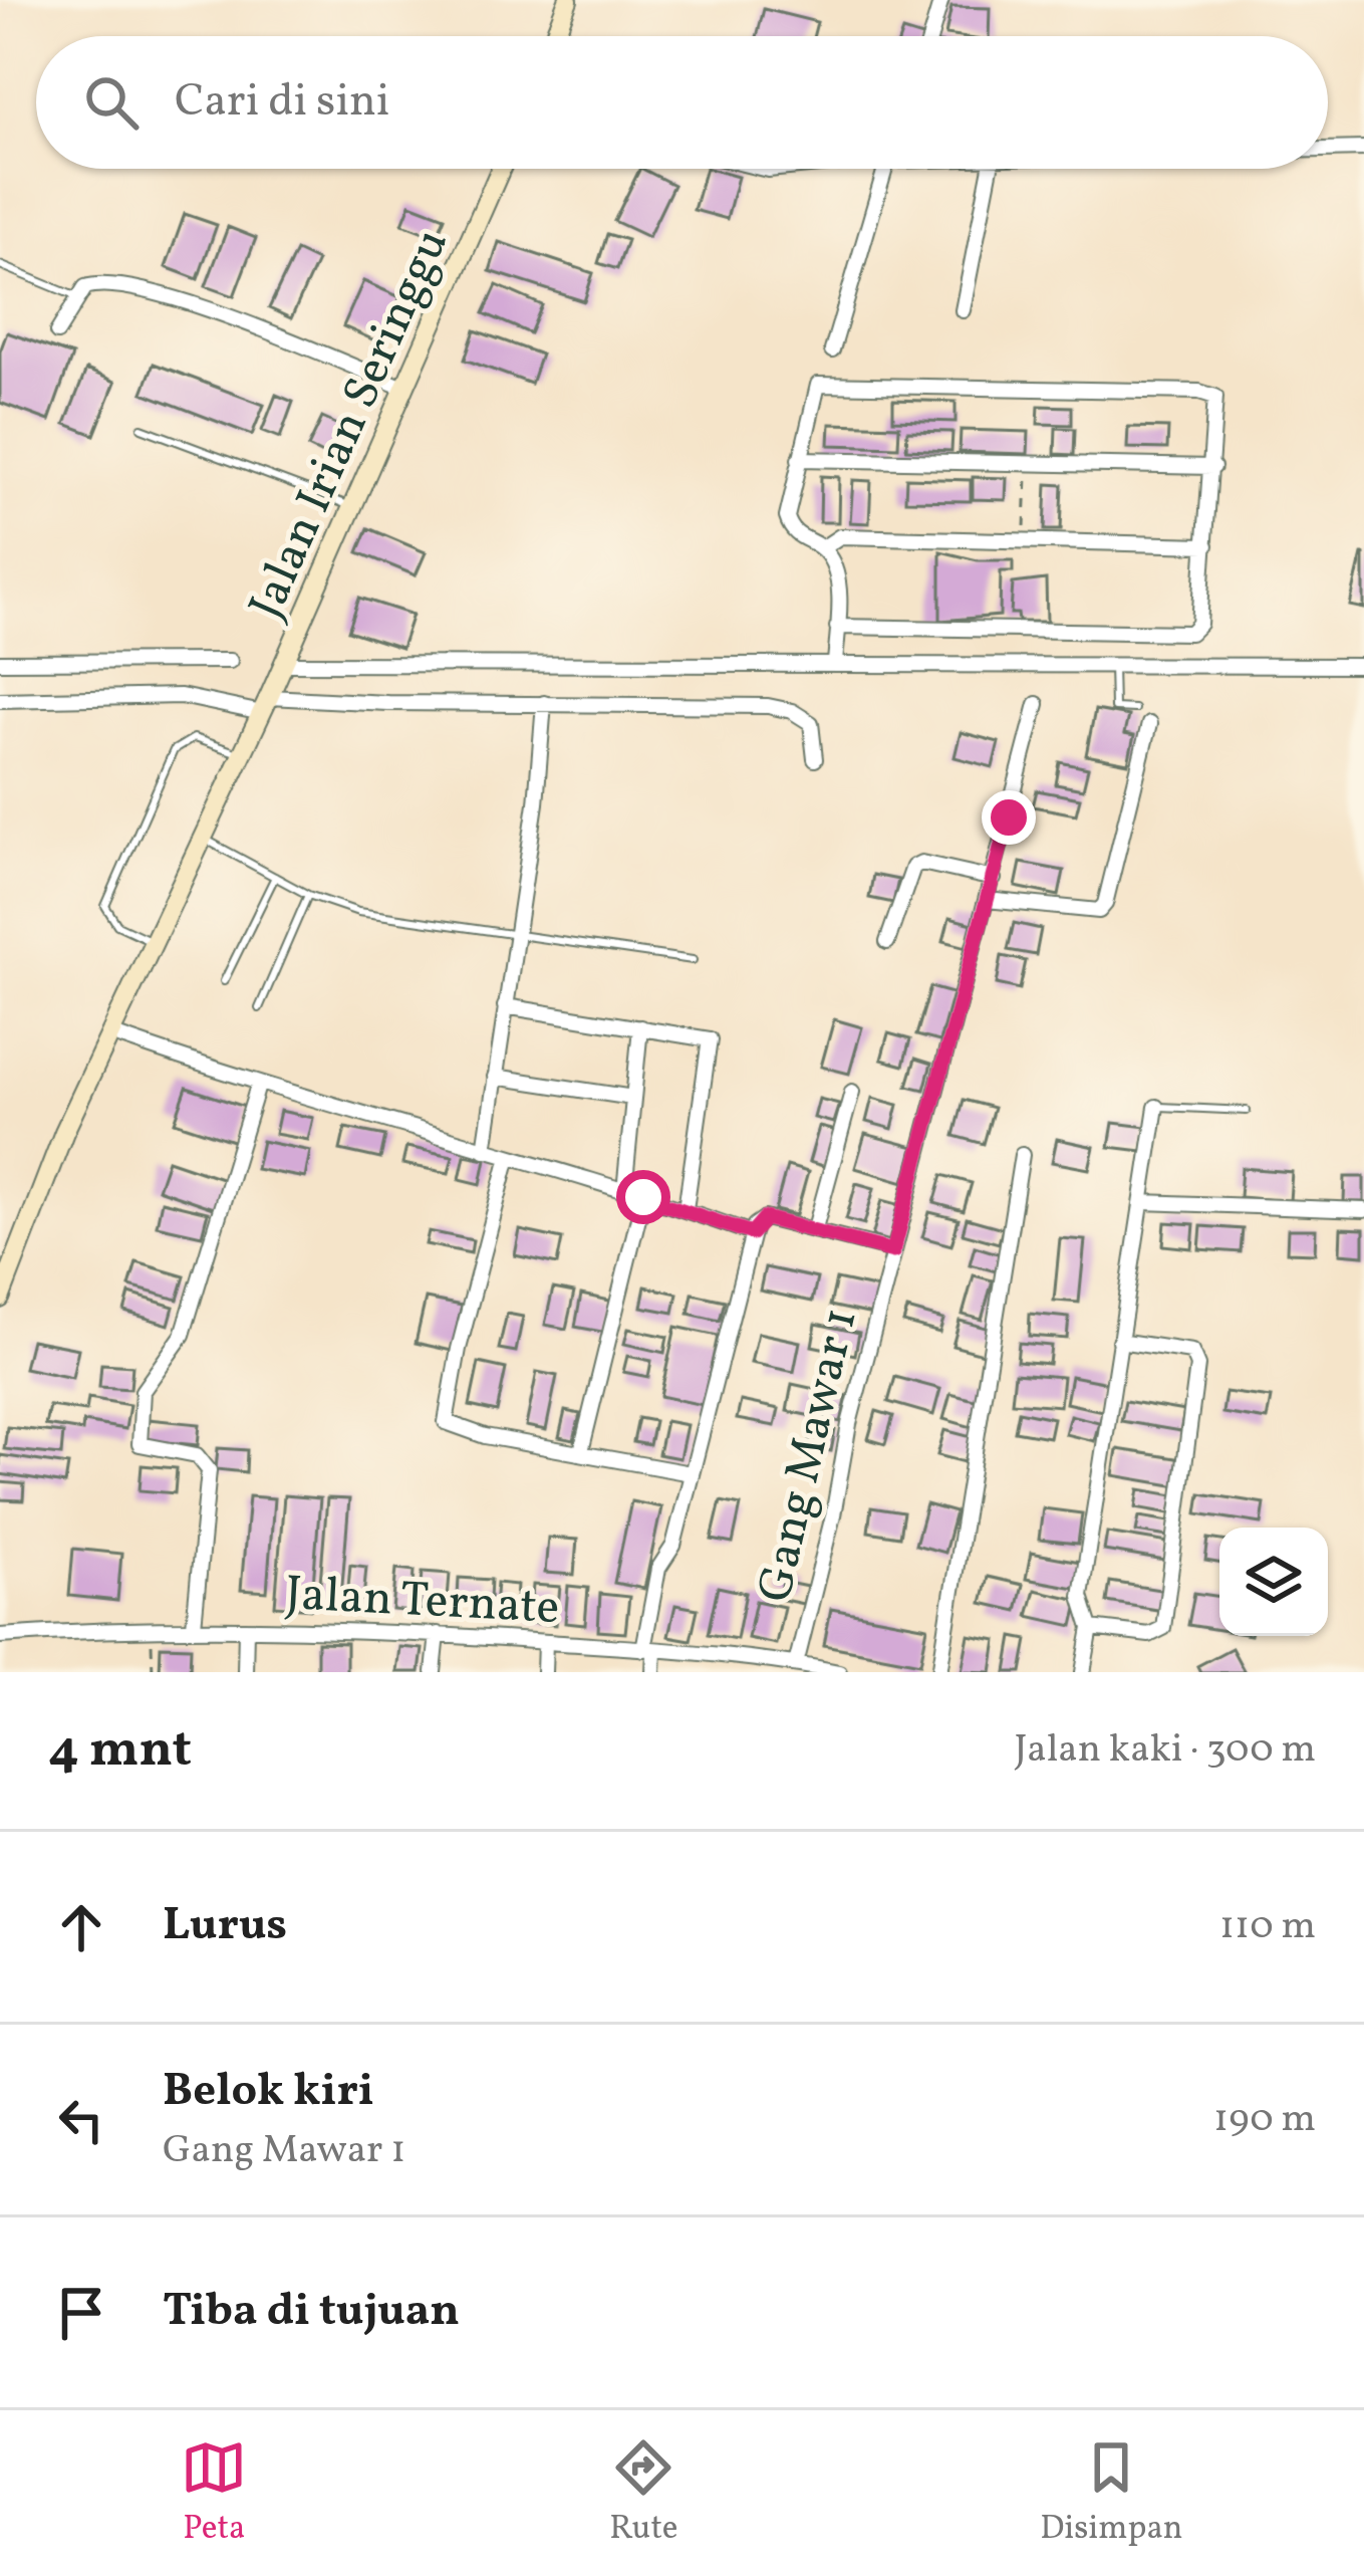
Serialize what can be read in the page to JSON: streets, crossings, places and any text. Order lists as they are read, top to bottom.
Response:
{
  "streets": {
    "street": ["Jalan Irian Seringgu", "Gang Mawar 1", "Jalan Ternate"]
  },
  "crossings": [
    ["Gang Mawar 1", "Jalan Ternate"]
  ],
  "page": {
    "search": "Cari di sini",
    "heading": ["4 mnt", "Jalan kaki · 300 m"],
    "list": [
      ["Lurus", "110 m"],
      ["Belok kiri", "Gang Mawar 1", "190 m"],
      "Tiba di tujuan"
    ],
    "nav": ["Peta", "Rute", "Disimpan"]
  }
}
